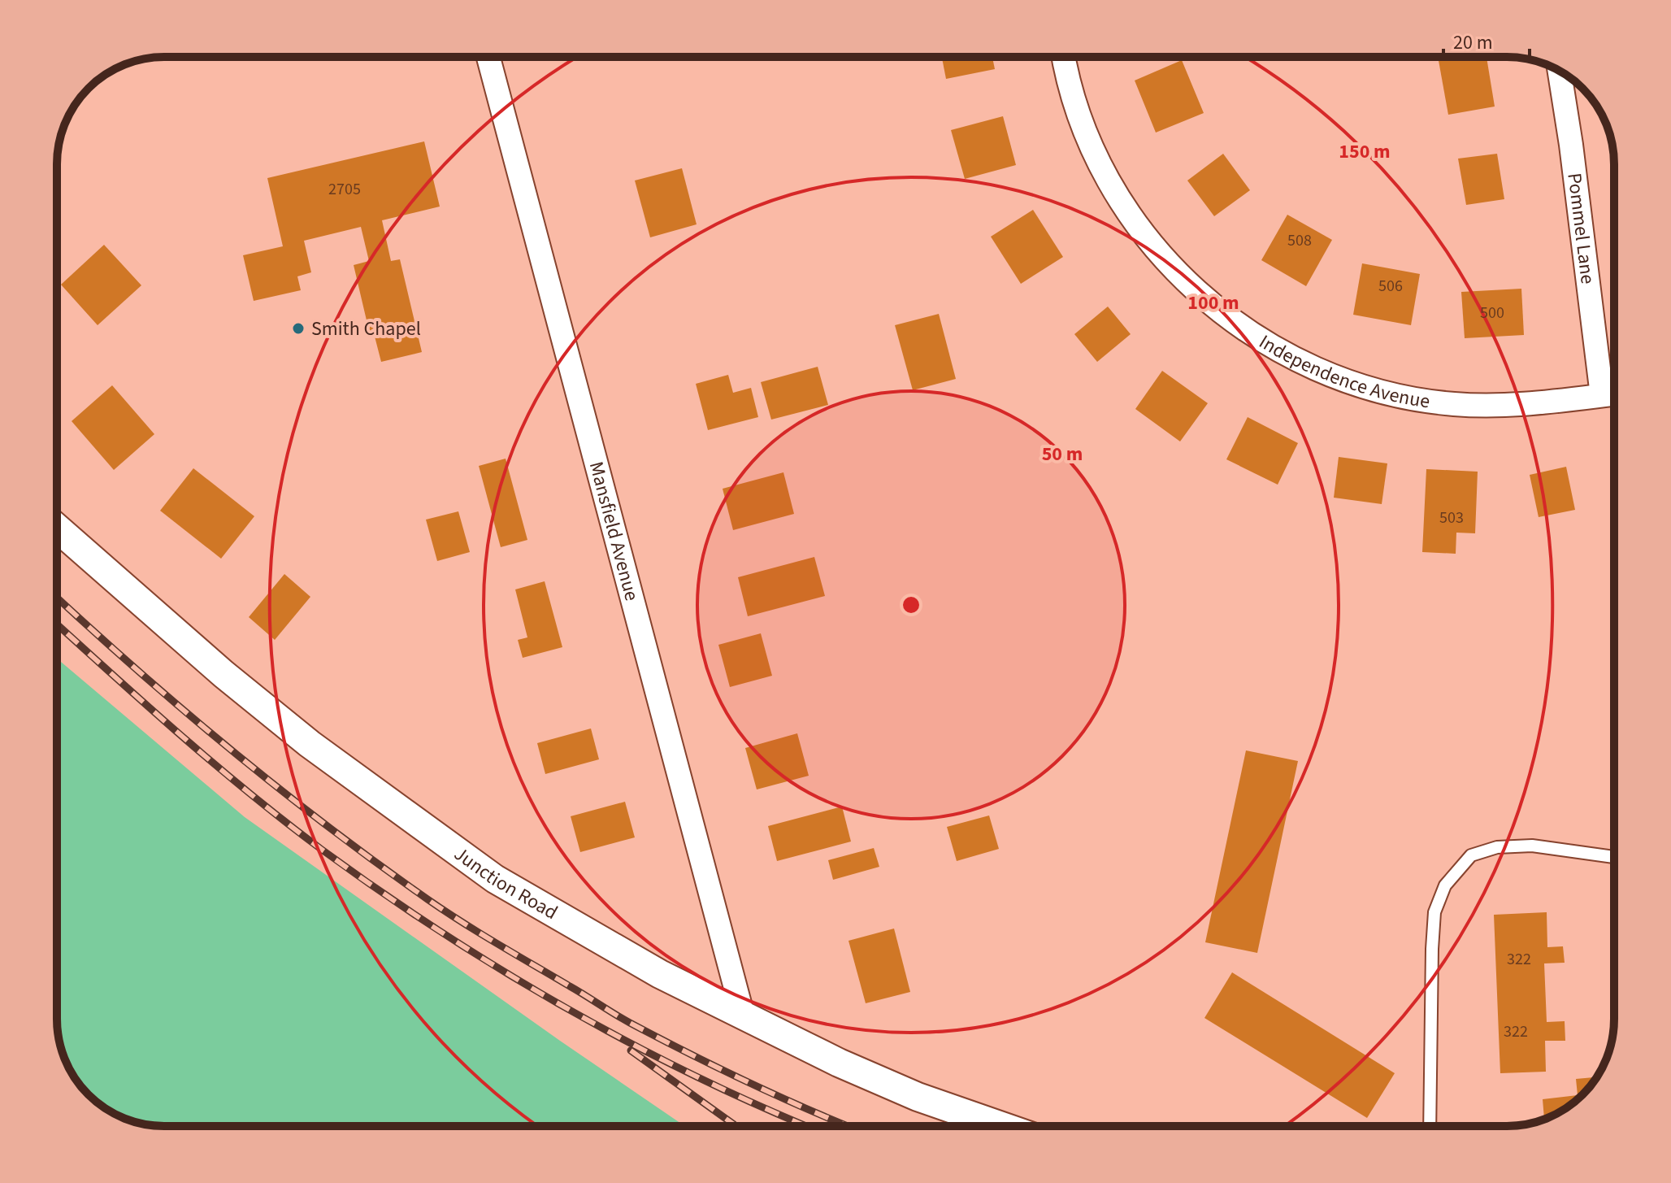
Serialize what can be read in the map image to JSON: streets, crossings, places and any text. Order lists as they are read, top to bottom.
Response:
{
  "streets": {
    "street": [
      "Pommel Lane",
      "Independence Avenue",
      "Mansfield Avenue",
      "Junction Road"
    ]
  },
  "crossings": [
    ["Pommel Lane", "Independence Avenue"],
    ["Mansfield Avenue", "Junction Road"]
  ],
  "places": ["Smith Chapel"],
  "house_numbers": [
    "2705",
    "508",
    "506",
    "500",
    "503",
    "322",
    "322"
  ],
  "scale_bar": "20 m",
  "rings": ["150 m", "100 m", "50 m"]
}
